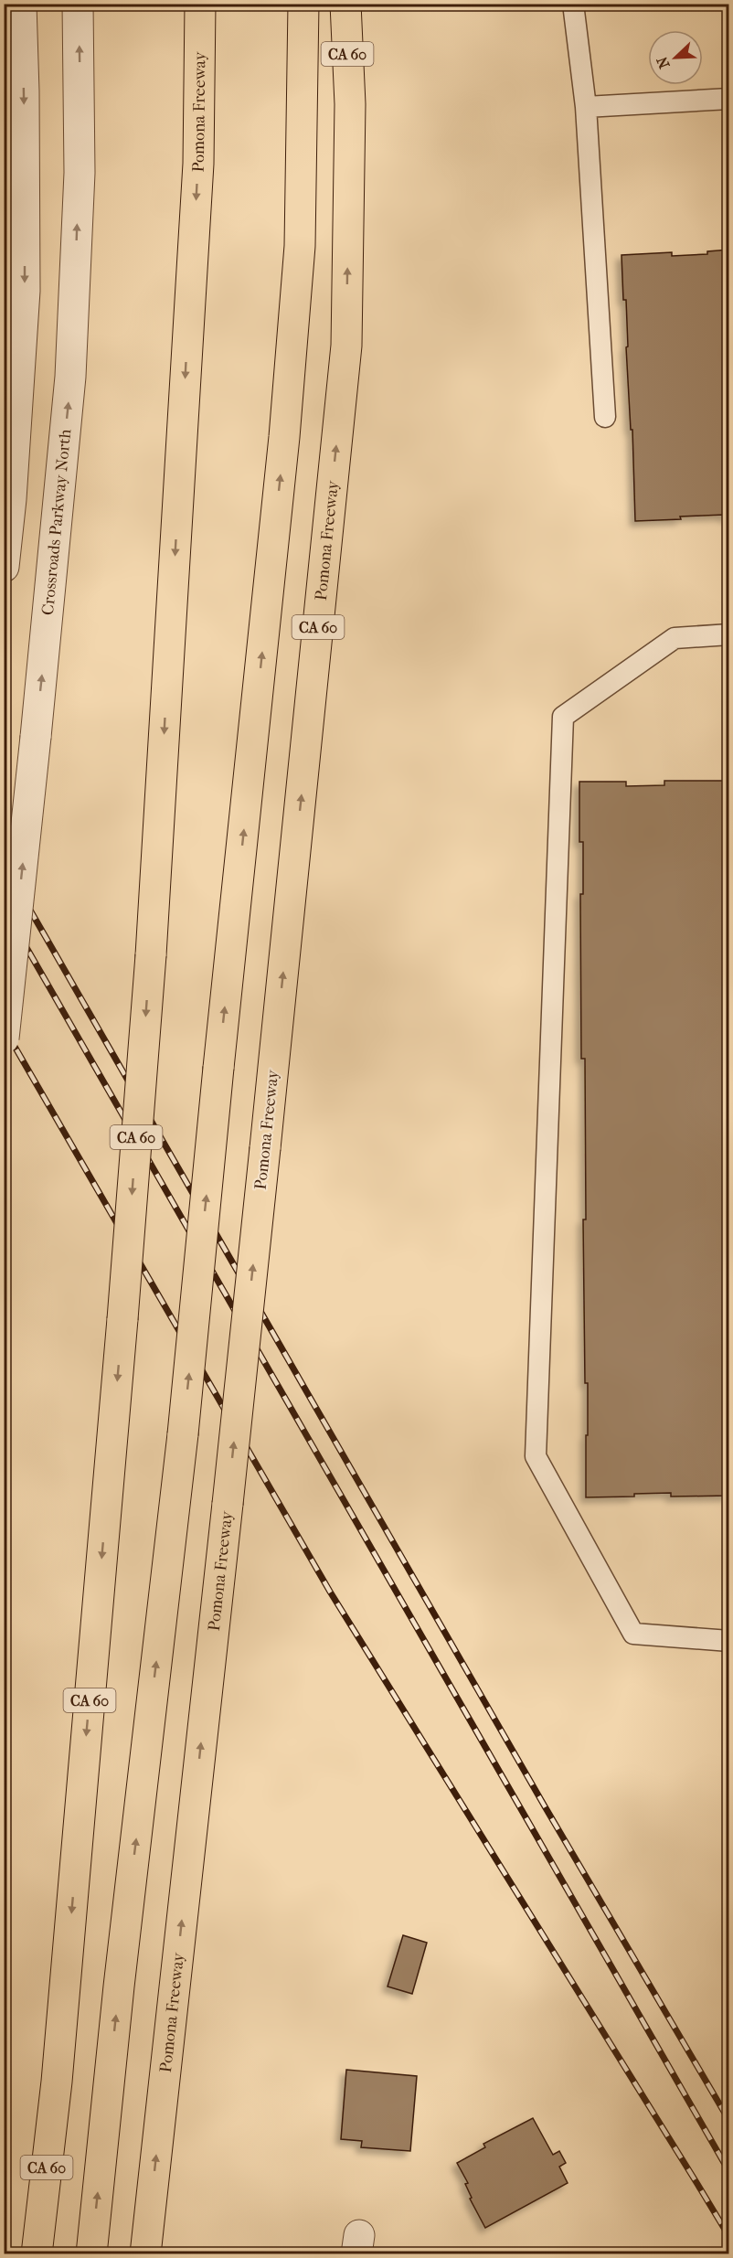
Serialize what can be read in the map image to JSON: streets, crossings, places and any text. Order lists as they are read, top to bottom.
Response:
{
  "streets": {
    "highway": ["CA 60", "Pomona Freeway"],
    "street": ["Crossroads Parkway North"]
  },
  "north": "bottom left"
}
